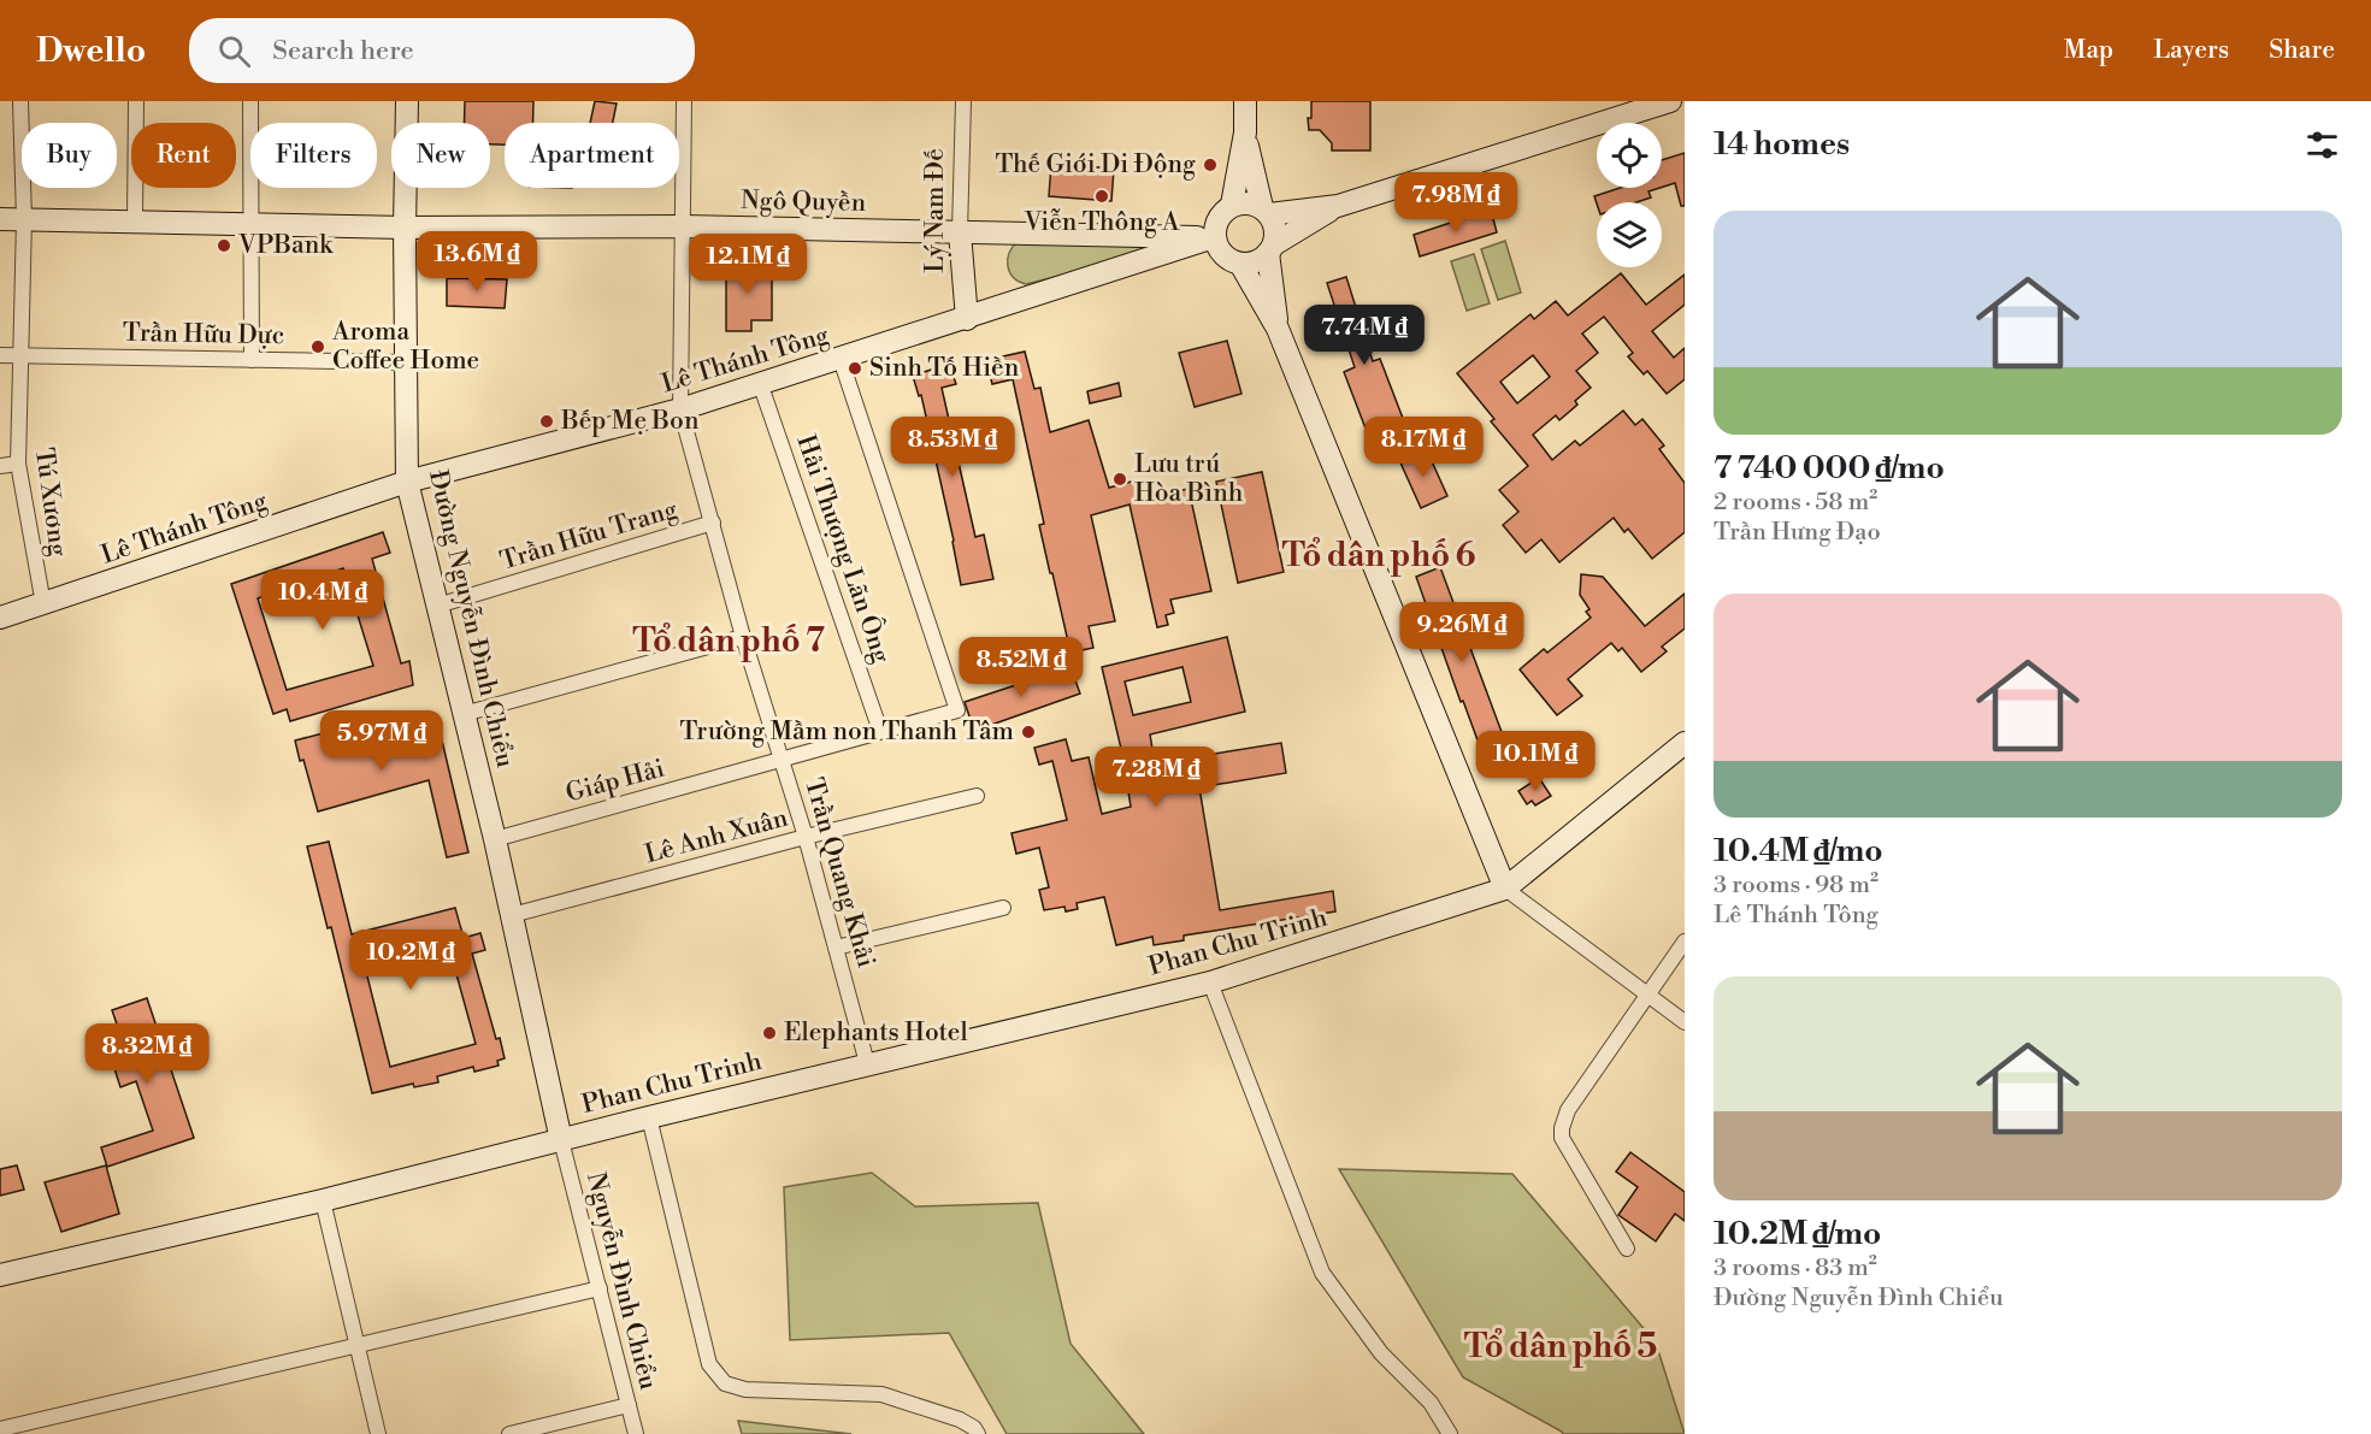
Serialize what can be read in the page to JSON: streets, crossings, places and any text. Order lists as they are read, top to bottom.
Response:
{
  "streets": {
    "main road": [
      "Ngô Quyền",
      "Lý Nam Đế",
      "Lê Thánh Tông",
      "Đường Nguyễn Đình Chiểu",
      "Phan Chu Trinh"
    ],
    "street": [
      "Trần Hữu Dực",
      "Tú Xương",
      "Trần Hữu Trang",
      "Hải Thượng Lãn Ông",
      "Giáp Hải",
      "Lê Anh Xuân",
      "Trần Quang Khải",
      "Nguyễn Đình Chiểu"
    ]
  },
  "crossings": [
    ["Ngô Quyền", "Lý Nam Đế"],
    ["Ngô Quyền", "Lê Thánh Tông"],
    ["Ngô Quyền", "Tú Xương"],
    ["Ngô Quyền", "Đường Nguyễn Đình Chiểu"],
    ["Ngô Quyền", "Trần Quang Khải"],
    ["Lý Nam Đế", "Lê Thánh Tông"],
    ["Trần Hữu Dực", "Tú Xương"],
    ["Trần Hữu Dực", "Đường Nguyễn Đình Chiểu"],
    ["Lê Thánh Tông", "Tú Xương"],
    ["Lê Thánh Tông", "Hải Thượng Lãn Ông"],
    ["Lê Thánh Tông", "Đường Nguyễn Đình Chiểu"],
    ["Lê Thánh Tông", "Giáp Hải"],
    ["Lê Thánh Tông", "Trần Quang Khải"],
    ["Trần Hữu Trang", "Đường Nguyễn Đình Chiểu"],
    ["Trần Hữu Trang", "Trần Quang Khải"],
    ["Hải Thượng Lãn Ông", "Giáp Hải"],
    ["Đường Nguyễn Đình Chiểu", "Giáp Hải"],
    ["Đường Nguyễn Đình Chiểu", "Lê Anh Xuân"],
    ["Đường Nguyễn Đình Chiểu", "Phan Chu Trinh"],
    ["Đường Nguyễn Đình Chiểu", "Nguyễn Đình Chiểu"],
    ["Giáp Hải", "Trần Quang Khải"],
    ["Lê Anh Xuân", "Trần Quang Khải"],
    ["Trần Quang Khải", "Phan Chu Trinh"],
    ["Phan Chu Trinh", "Nguyễn Đình Chiểu"]
  ],
  "districts": ["Tổ dân phố 6", "Tổ dân phố 7", "Tổ dân phố 5"],
  "places": [
    "Thế Giới Di Động",
    "Viễn Thông A",
    "VPBank",
    "Aroma Coffee Home",
    "Sinh Tố Hiền",
    "Bếp Mẹ Bon",
    "Lưu trú Hòa Bình",
    "Trường Mầm non Thanh Tâm",
    "Elephants Hotel"
  ],
  "page": {
    "header": "Dwello",
    "search": "Search here",
    "nav": ["Map", "Layers", "Share"],
    "heading": "14 homes",
    "chip": [
      "Buy",
      "Rent",
      "Filters",
      "New",
      "Apartment"
    ],
    "price": [
      "7.98M ₫",
      "13.6M ₫",
      "12.1M ₫",
      "7.74M ₫",
      "8.53M ₫",
      "8.17M ₫",
      "10.4M ₫",
      "9.26M ₫",
      "8.52M ₫",
      "5.97M ₫",
      "10.1M ₫",
      "7.28M ₫",
      "10.2M ₫",
      "8.32M ₫"
    ],
    "list": [
      {
        "name": "7 740 000 ₫/mo",
        "note": "2 rooms · 58 m² · Trần Hưng Đạo"
      },
      {
        "name": "10.4M ₫/mo",
        "note": "3 rooms · 98 m² · Lê Thánh Tông"
      },
      {
        "name": "10.2M ₫/mo",
        "note": "3 rooms · 83 m² · Đường Nguyễn Đình Chiểu"
      }
    ]
  }
}
